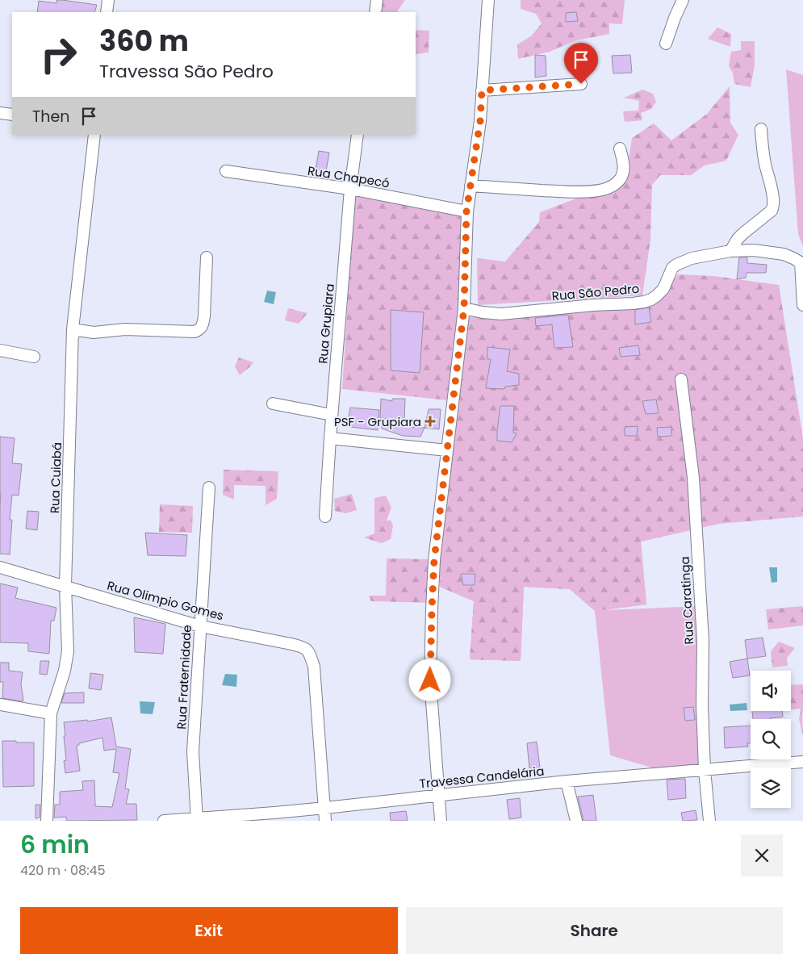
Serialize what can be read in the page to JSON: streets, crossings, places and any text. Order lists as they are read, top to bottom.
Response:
{
  "streets": {
    "street": [
      "Rua Chapecó",
      "Rua São Pedro",
      "Rua Grupiara",
      "Rua Cuiabá",
      "Rua Olimpio Gomes",
      "Rua Caratinga",
      "Rua Fraternidade",
      "Travessa Candelária"
    ]
  },
  "crossings": [
    ["Rua Chapecó", "Rua Grupiara"],
    ["Rua Cuiabá", "Rua Olimpio Gomes"],
    ["Rua Olimpio Gomes", "Rua Fraternidade"],
    ["Rua Olimpio Gomes", "Travessa Candelária"],
    ["Rua Caratinga", "Travessa Candelária"],
    ["Rua Fraternidade", "Travessa Candelária"]
  ],
  "places": {
    "health": ["PSF - Grupiara"]
  },
  "page": {
    "turn": ["360 m", "Travessa São Pedro"],
    "then": "Then",
    "heading": ["6 min", "420 m · 08:45"],
    "buttons": ["Exit", "Share"]
  }
}
